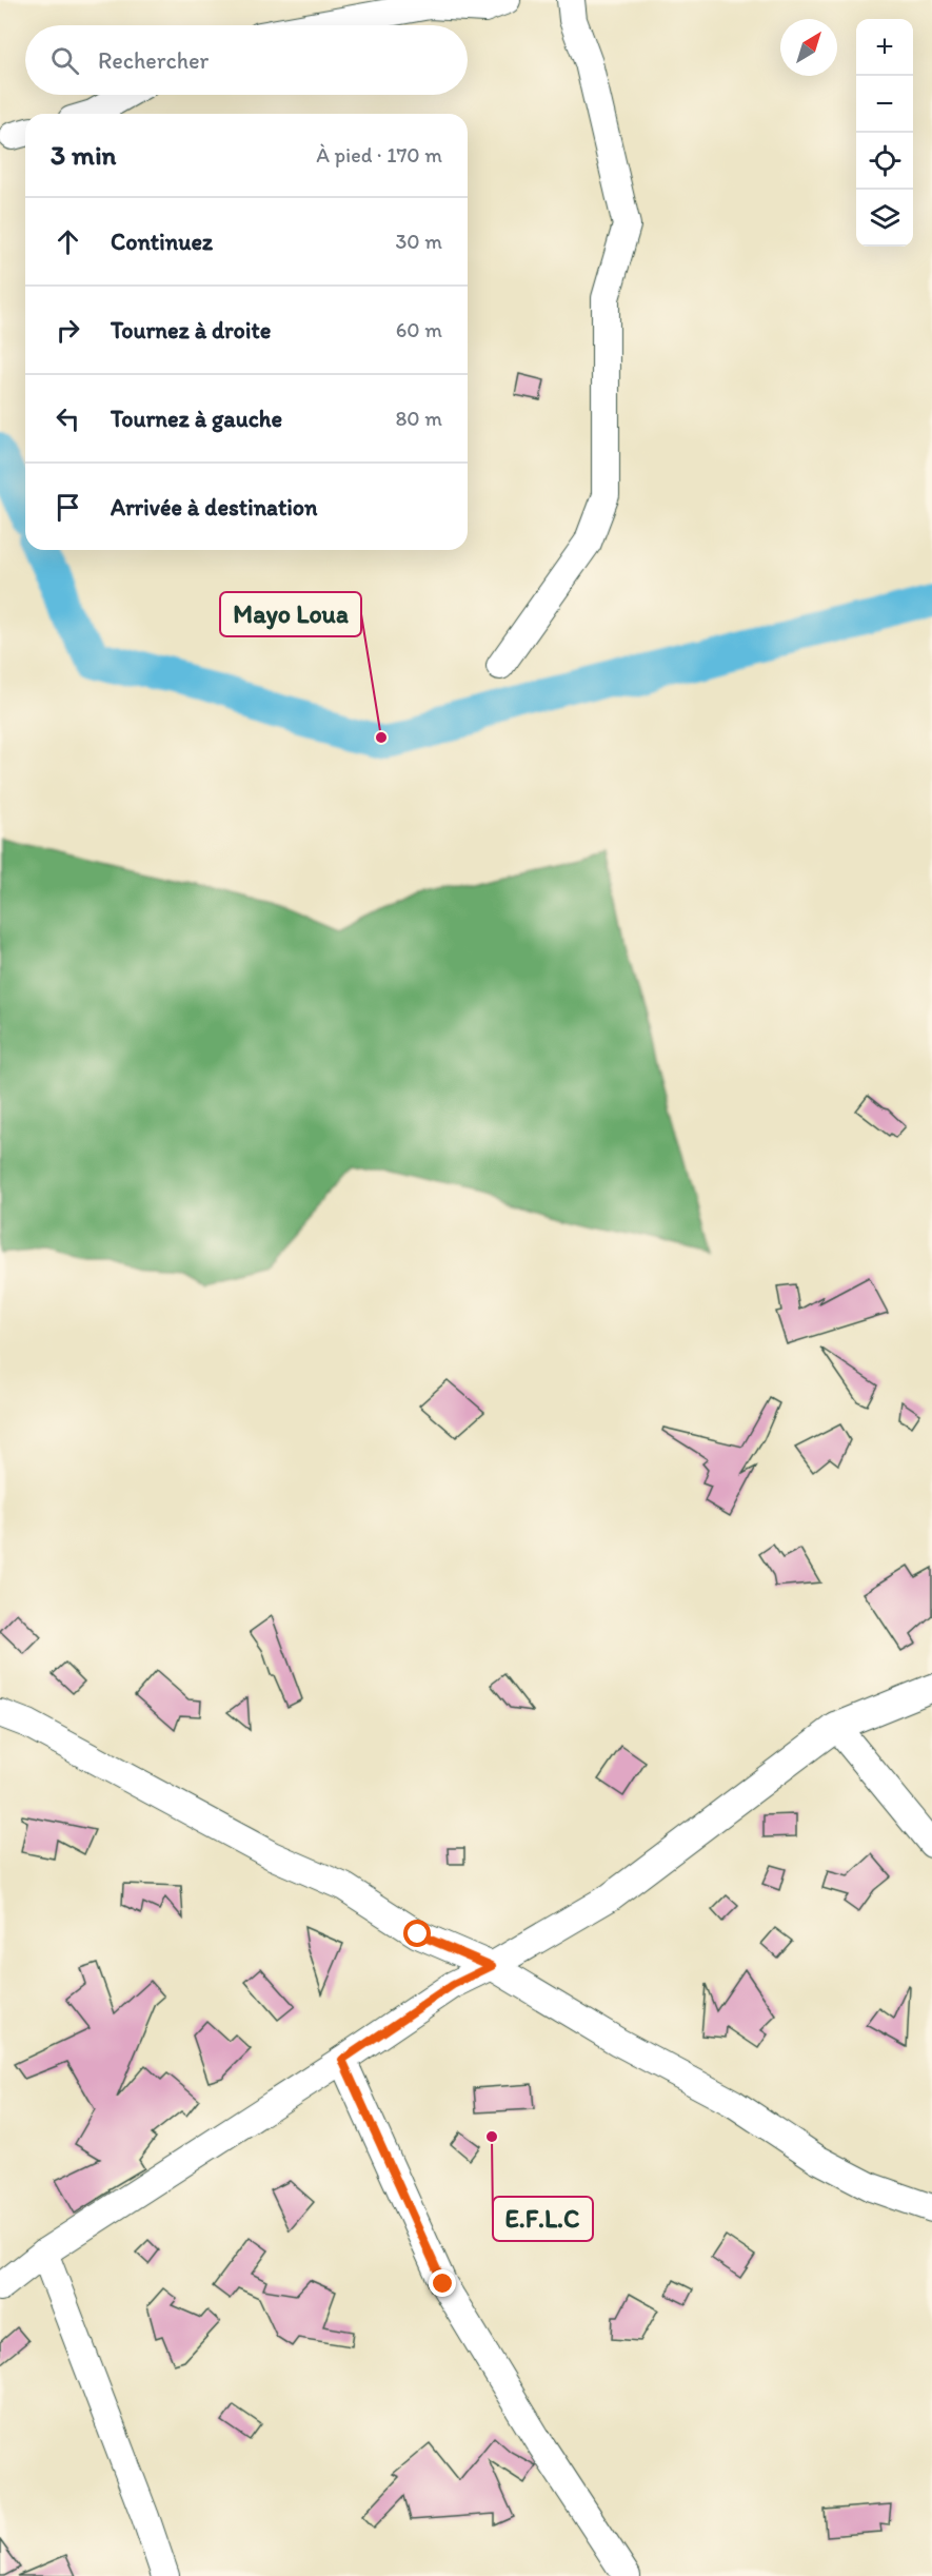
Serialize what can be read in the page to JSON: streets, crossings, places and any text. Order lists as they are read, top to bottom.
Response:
{
  "places": ["Mayo Loua", "E.F.L.C"],
  "north": "top right",
  "page": {
    "map_buttons": ["+", "−"],
    "search": "Rechercher",
    "heading": ["3 min", "À pied · 170 m"],
    "list": [
      ["Continuez", "30 m"],
      ["Tournez à droite", "60 m"],
      ["Tournez à gauche", "80 m"],
      "Arrivée à destination"
    ]
  }
}
